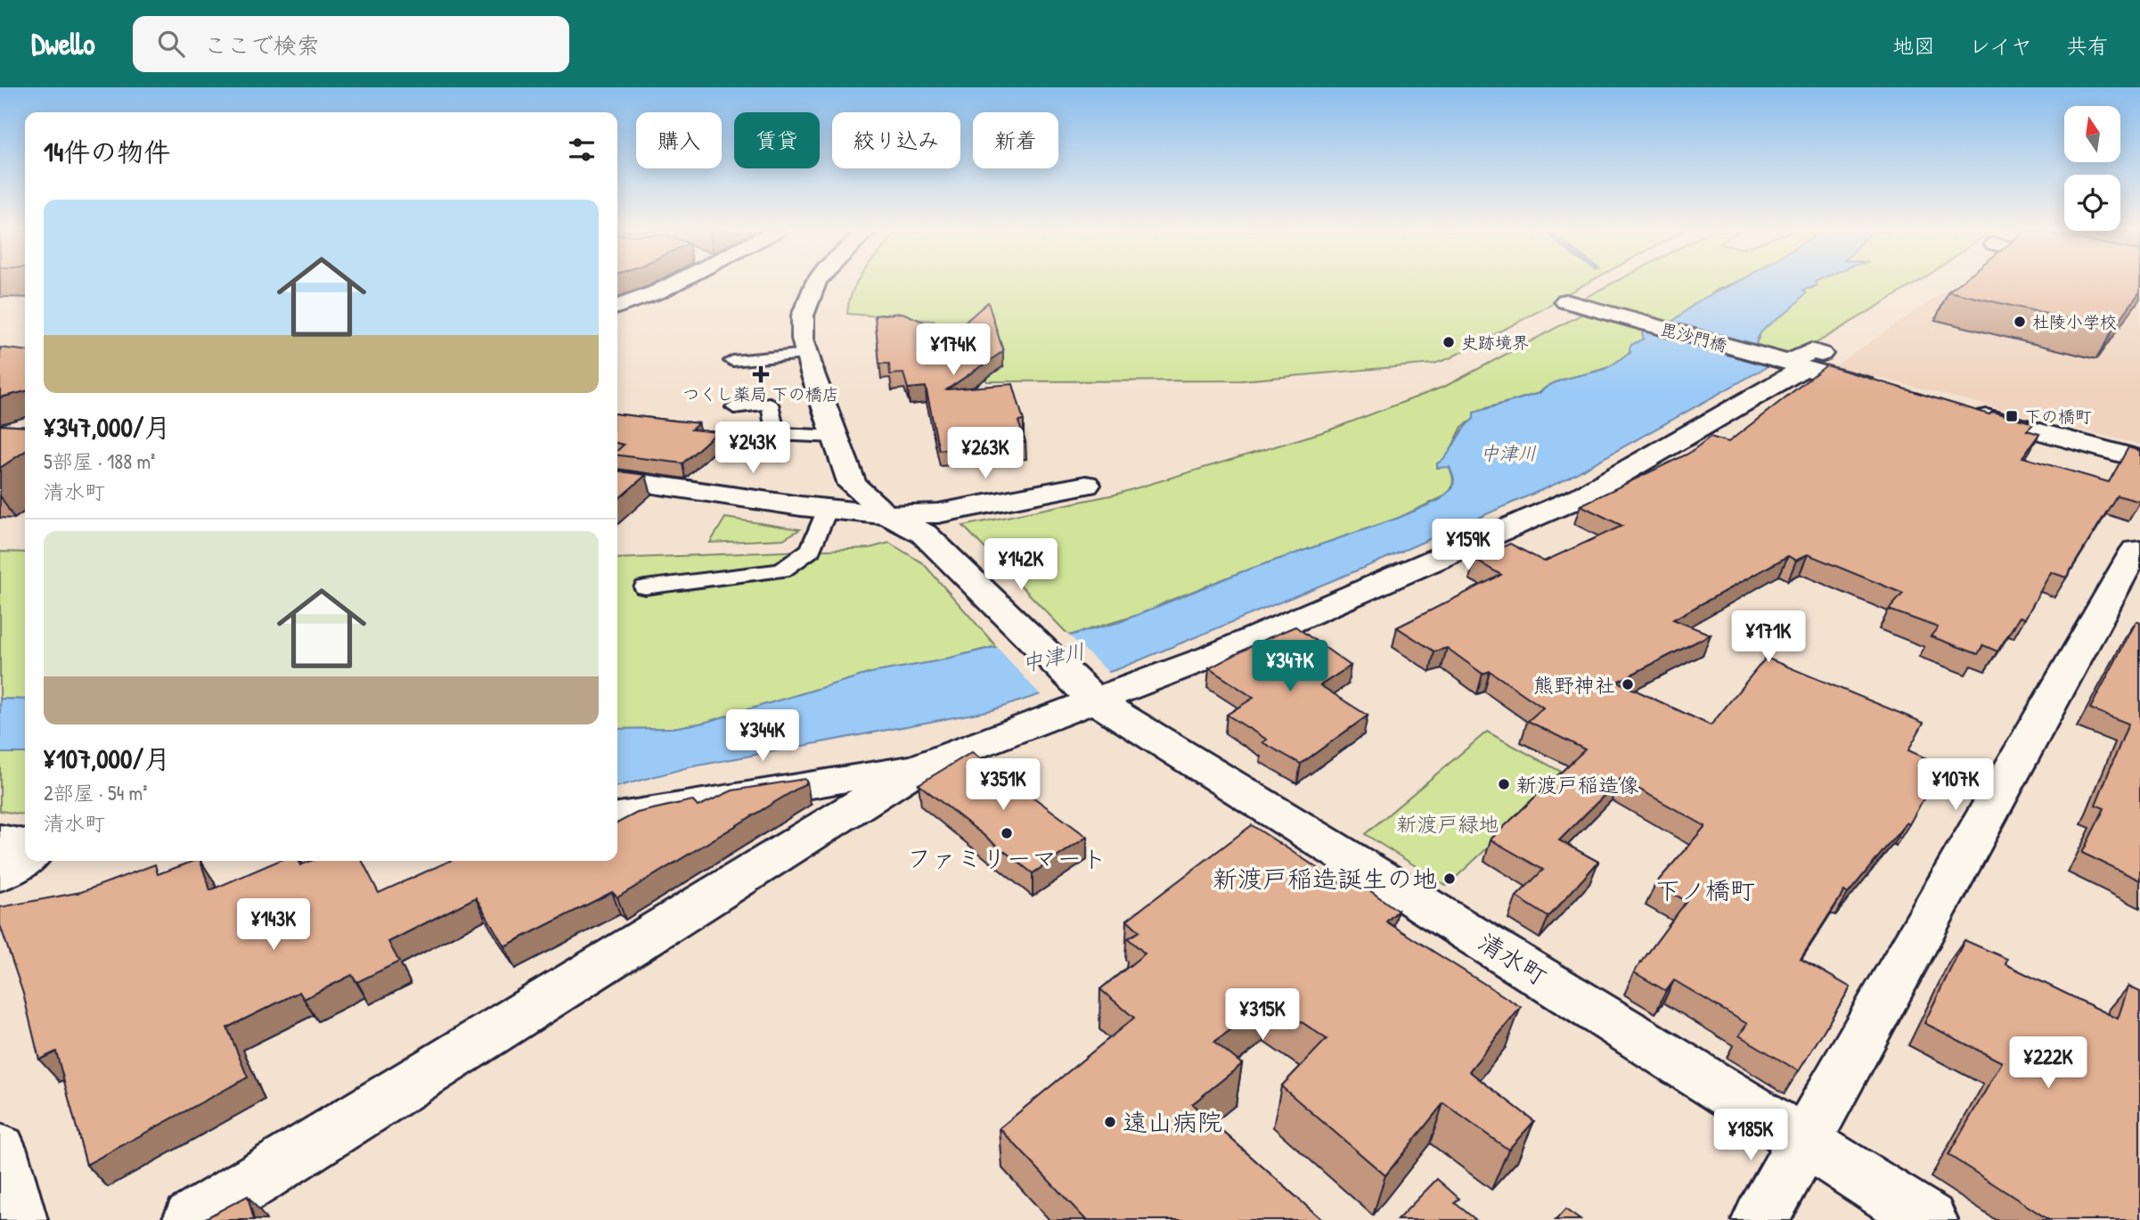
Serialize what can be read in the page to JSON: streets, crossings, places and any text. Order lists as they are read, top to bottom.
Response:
{
  "streets": {
    "street": ["毘沙門橋", "清水町"]
  },
  "districts": ["下ノ橋町"],
  "water": ["中津川"],
  "parks": ["新渡戸緑地"],
  "places": {
    "other": [
      "杜陵小学校",
      "史跡境界",
      "熊野神社",
      "新渡戸稲造像",
      "ファミリーマート",
      "新渡戸稲造誕生の地",
      "遠山病院"
    ],
    "health": ["つくし薬局 下の橋店"],
    "transit": ["下の橋町"]
  },
  "north": "top",
  "page": {
    "header": "Dwello",
    "search": "ここで検索",
    "nav": ["地図", "レイヤ", "共有"],
    "chip": [
      "購入",
      "賃貸",
      "絞り込み",
      "新着"
    ],
    "heading": "14件の物件",
    "list": [
      {
        "name": "¥347,000/月",
        "note": "5部屋 · 188 m² · 清水町"
      },
      {
        "name": "¥107,000/月",
        "note": "2部屋 · 54 m² · 清水町"
      }
    ],
    "price": [
      "¥174K",
      "¥243K",
      "¥263K",
      "¥159K",
      "¥142K",
      "¥171K",
      "¥347K",
      "¥344K",
      "¥351K",
      "¥107K",
      "¥143K",
      "¥315K",
      "¥222K",
      "¥185K"
    ]
  }
}
